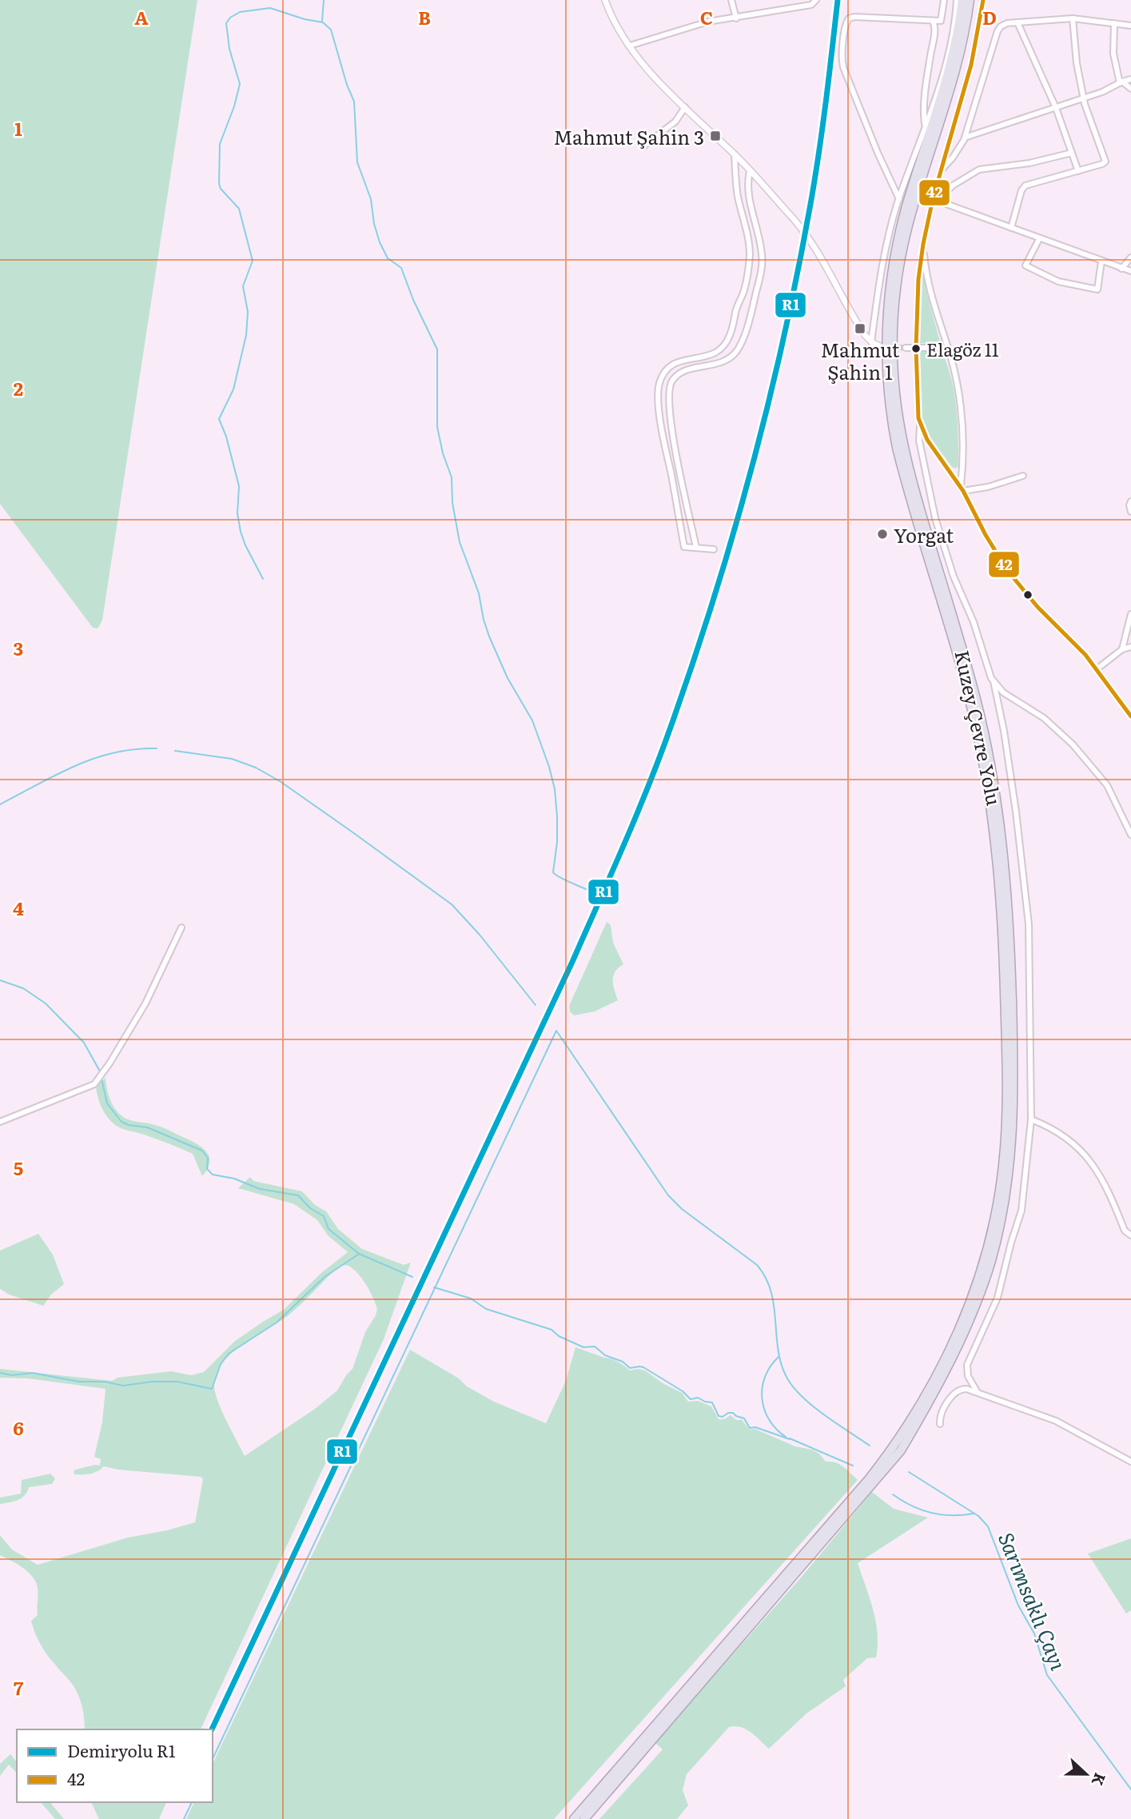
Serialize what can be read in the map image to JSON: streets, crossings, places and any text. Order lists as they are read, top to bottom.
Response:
{
  "streets": {
    "highway": ["Kuzey Çevre Yolu"]
  },
  "water": ["Sarımsaklı Çayı"],
  "places": {
    "transit": ["Mahmut Şahin 3", "Mahmut Şahin 1"],
    "other": ["Elagöz 11", "Yorgat"]
  },
  "lines": ["rail line R1", "transit line 42"],
  "legend": ["Demiryolu R1", "42"],
  "north": "right",
  "grid": {
    "columns": [
      "A",
      "B",
      "C",
      "D"
    ],
    "rows": [
      "1",
      "2",
      "3",
      "4",
      "5",
      "6",
      "7"
    ]
  }
}
